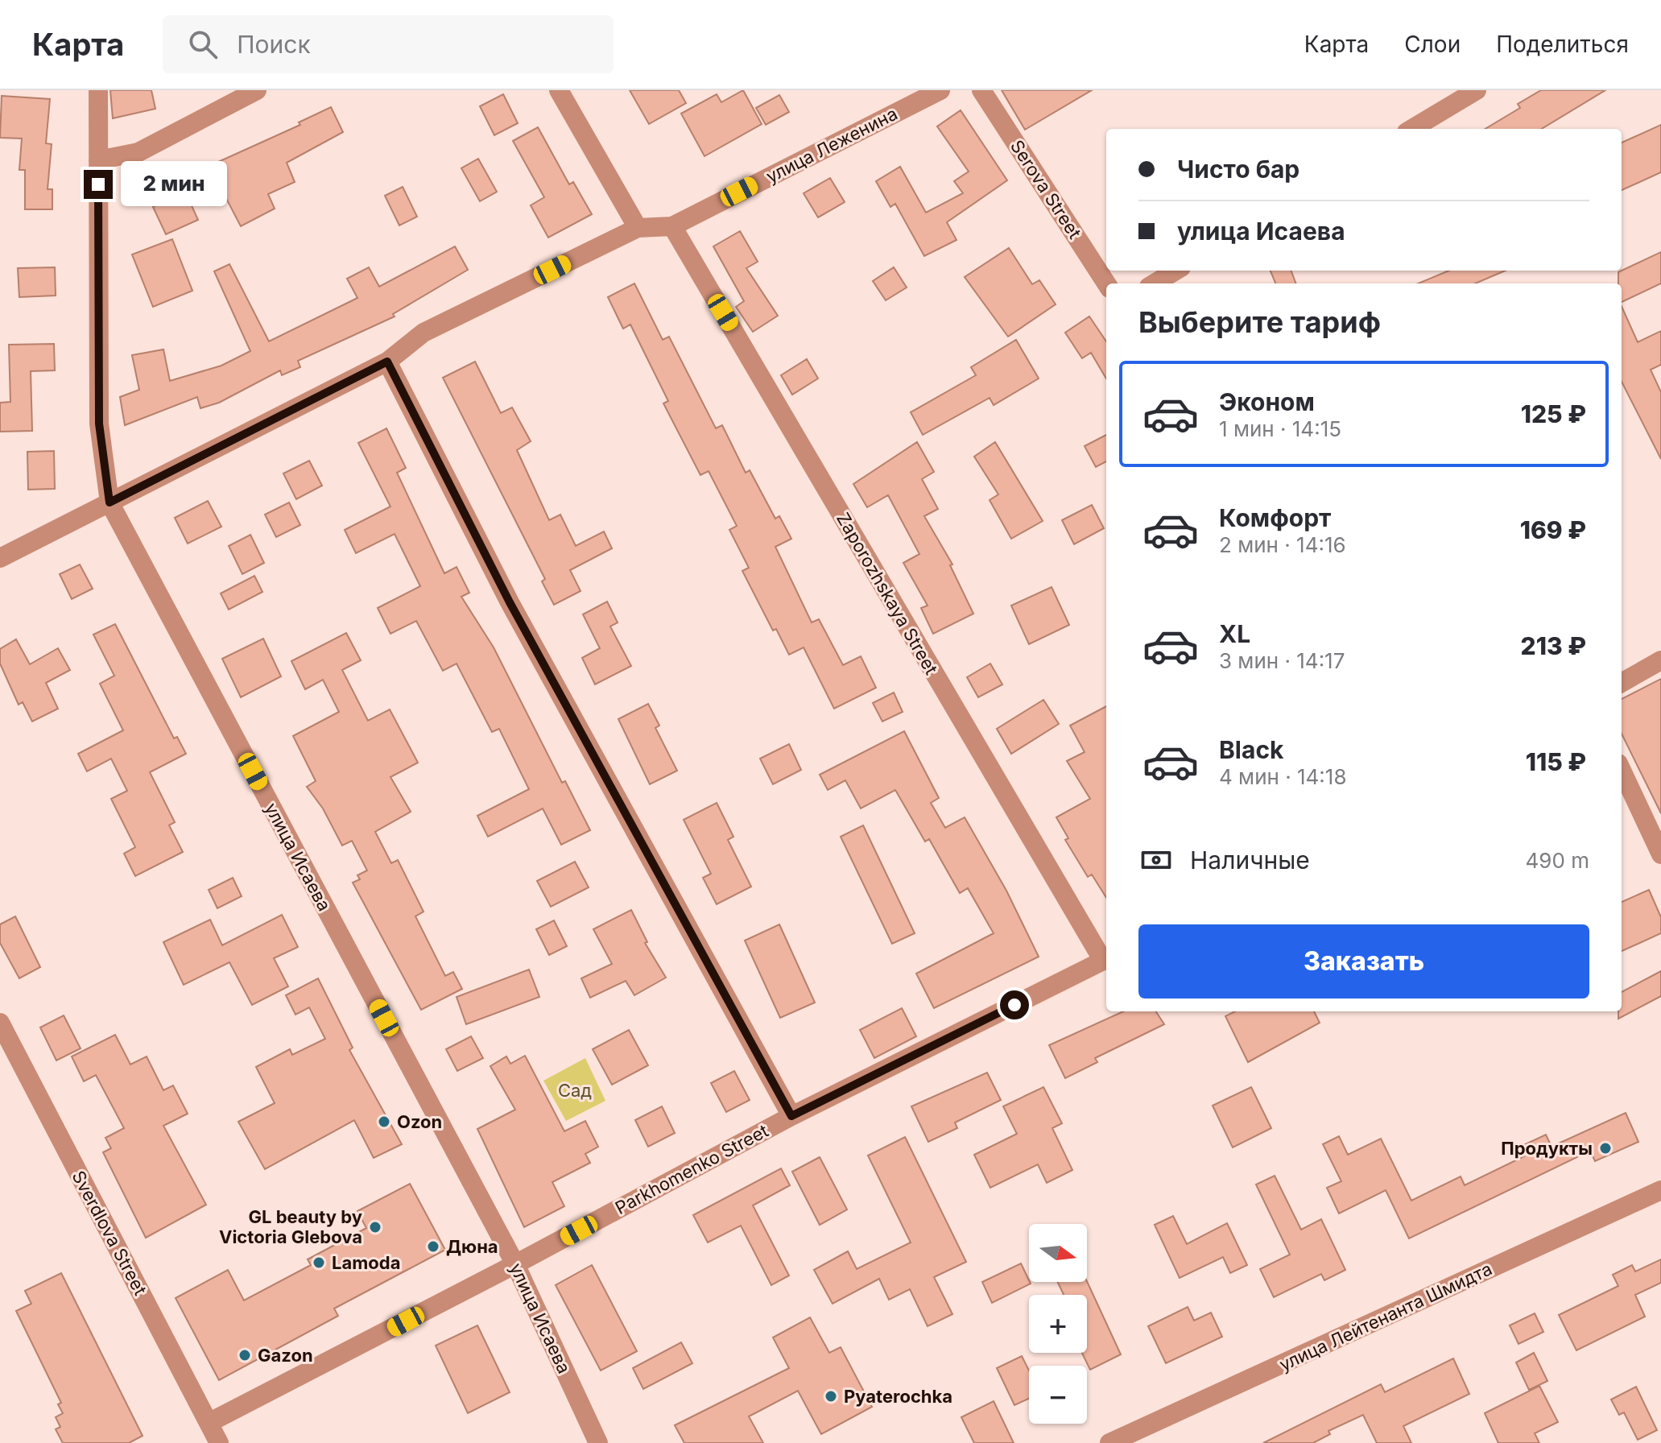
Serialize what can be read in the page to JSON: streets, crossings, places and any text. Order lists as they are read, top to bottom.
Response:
{
  "streets": {
    "street": [
      "улица Леженина",
      "Serova Street",
      "Zaporozhskaya Street",
      "улица Исаева",
      "Parkhomenko Street",
      "Sverdlova Street",
      "улица Лейтенанта Шмидта"
    ]
  },
  "crossings": [
    ["улица Леженина", "Zaporozhskaya Street"],
    ["улица Леженина", "улица Исаева"],
    ["Zaporozhskaya Street", "Parkhomenko Street"],
    ["улица Исаева", "Parkhomenko Street"],
    ["Parkhomenko Street", "Sverdlova Street"]
  ],
  "parks": ["Сад"],
  "places": [
    "Ozon",
    "Продукты",
    "GL beauty by Victoria Glebova",
    "Дюна",
    "Lamoda",
    "Gazon",
    "Pyaterochka"
  ],
  "north": "right",
  "page": {
    "header": "Карта",
    "search": "Поиск",
    "nav": ["Карта", "Слои", "Поделиться"],
    "banner": ["Чисто бар", "улица Исаева"],
    "bubble": "2 мин",
    "heading": "Выберите тариф",
    "list": [
      {
        "name": "Эконом",
        "note": "1 мин · 14:15",
        "value": "125 ₽"
      },
      {
        "name": "Комфорт",
        "note": "2 мин · 14:16",
        "value": "169 ₽"
      },
      {
        "name": "XL",
        "note": "3 мин · 14:17",
        "value": "213 ₽"
      },
      {
        "name": "Black",
        "note": "4 мин · 14:18",
        "value": "115 ₽"
      }
    ],
    "pay": ["Наличные", "490 m"],
    "buttons": "Заказать",
    "map_buttons": ["+", "−"]
  }
}
